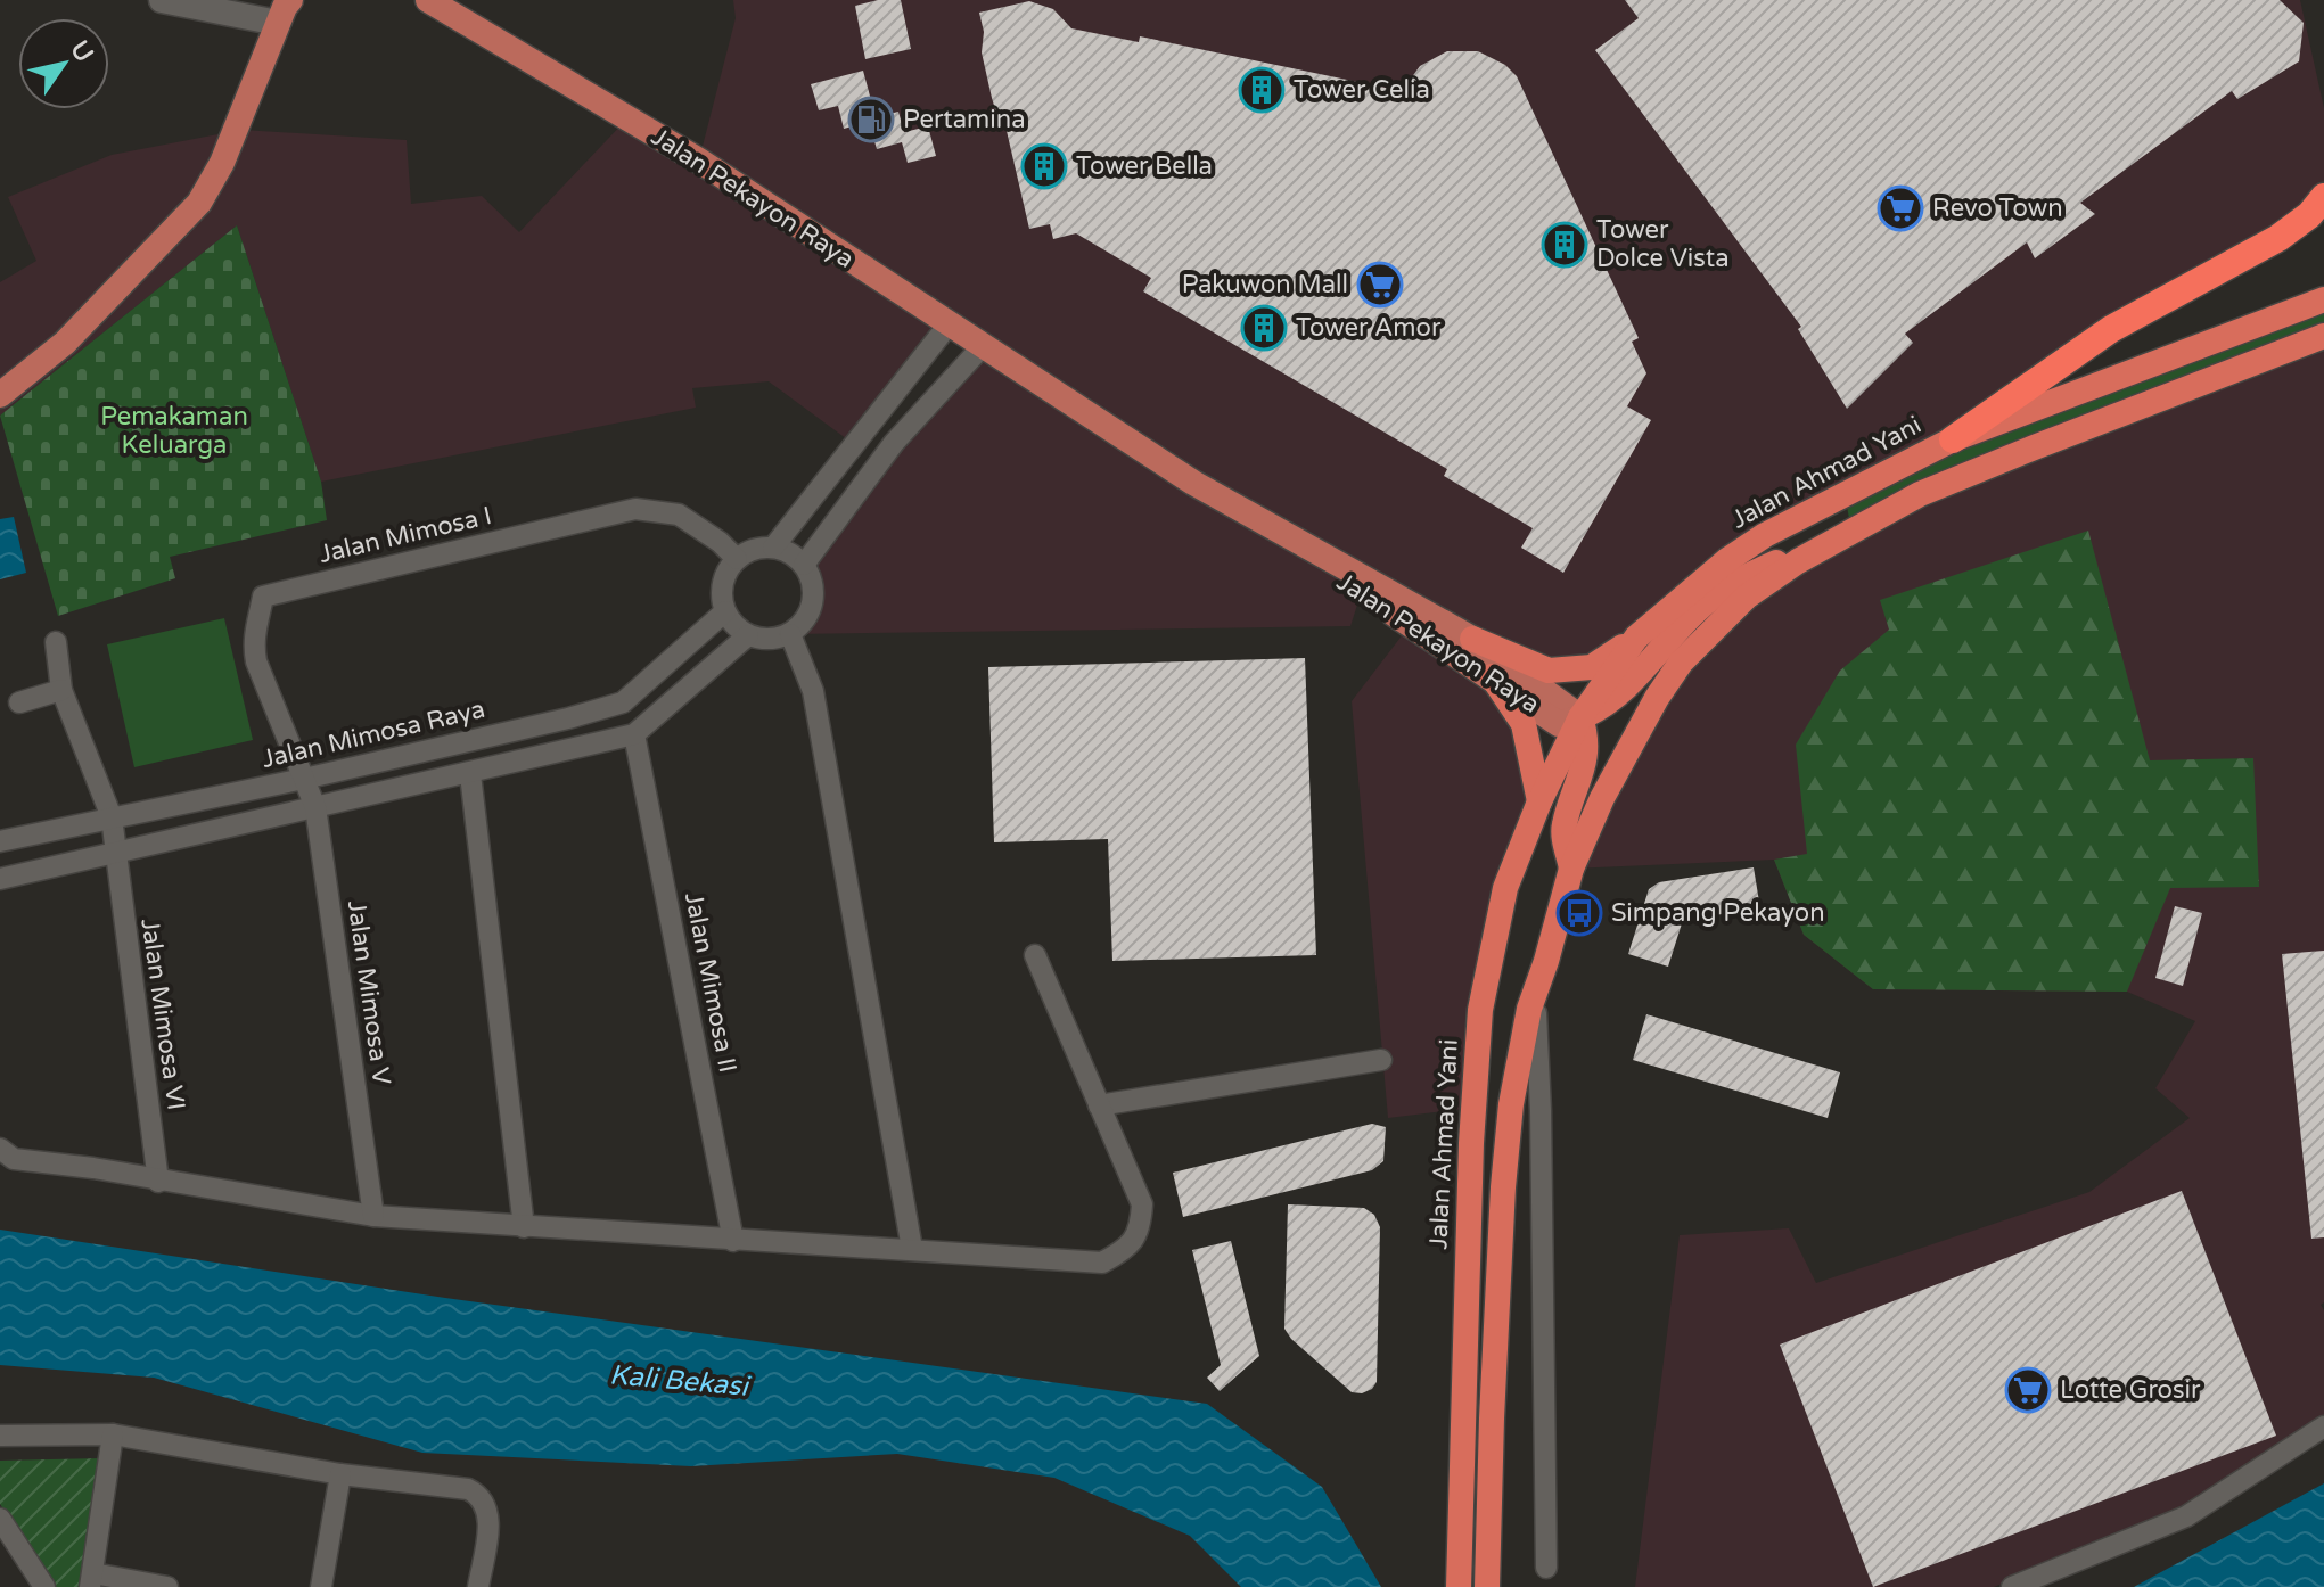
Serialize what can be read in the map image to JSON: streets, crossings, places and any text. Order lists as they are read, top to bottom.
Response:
{
  "streets": {
    "highway": ["Jalan Ahmad Yani"],
    "main road": ["Jalan Pekayon Raya"],
    "street": [
      "Jalan Mimosa I",
      "Jalan Mimosa Raya",
      "Jalan Mimosa II",
      "Jalan Mimosa V",
      "Jalan Mimosa VI"
    ]
  },
  "crossings": [
    ["Jalan Pekayon Raya", "Jalan Ahmad Yani"],
    ["Jalan Mimosa I", "Jalan Mimosa Raya"],
    ["Jalan Mimosa I", "Jalan Mimosa V"],
    ["Jalan Mimosa Raya", "Jalan Mimosa V"],
    ["Jalan Mimosa Raya", "Jalan Mimosa VI"]
  ],
  "water": ["Kali Bekasi"],
  "parks": ["Pemakaman Keluarga"],
  "places": {
    "building": [
      "Tower Celia",
      "Tower Bella",
      "Tower Dolce Vista",
      "Tower Amor"
    ],
    "fuel station": ["Pertamina"],
    "supermarket": ["Revo Town", "Pakuwon Mall", "Lotte Grosir"],
    "bus stop": ["Simpang Pekayon"]
  },
  "north": "top right"
}
